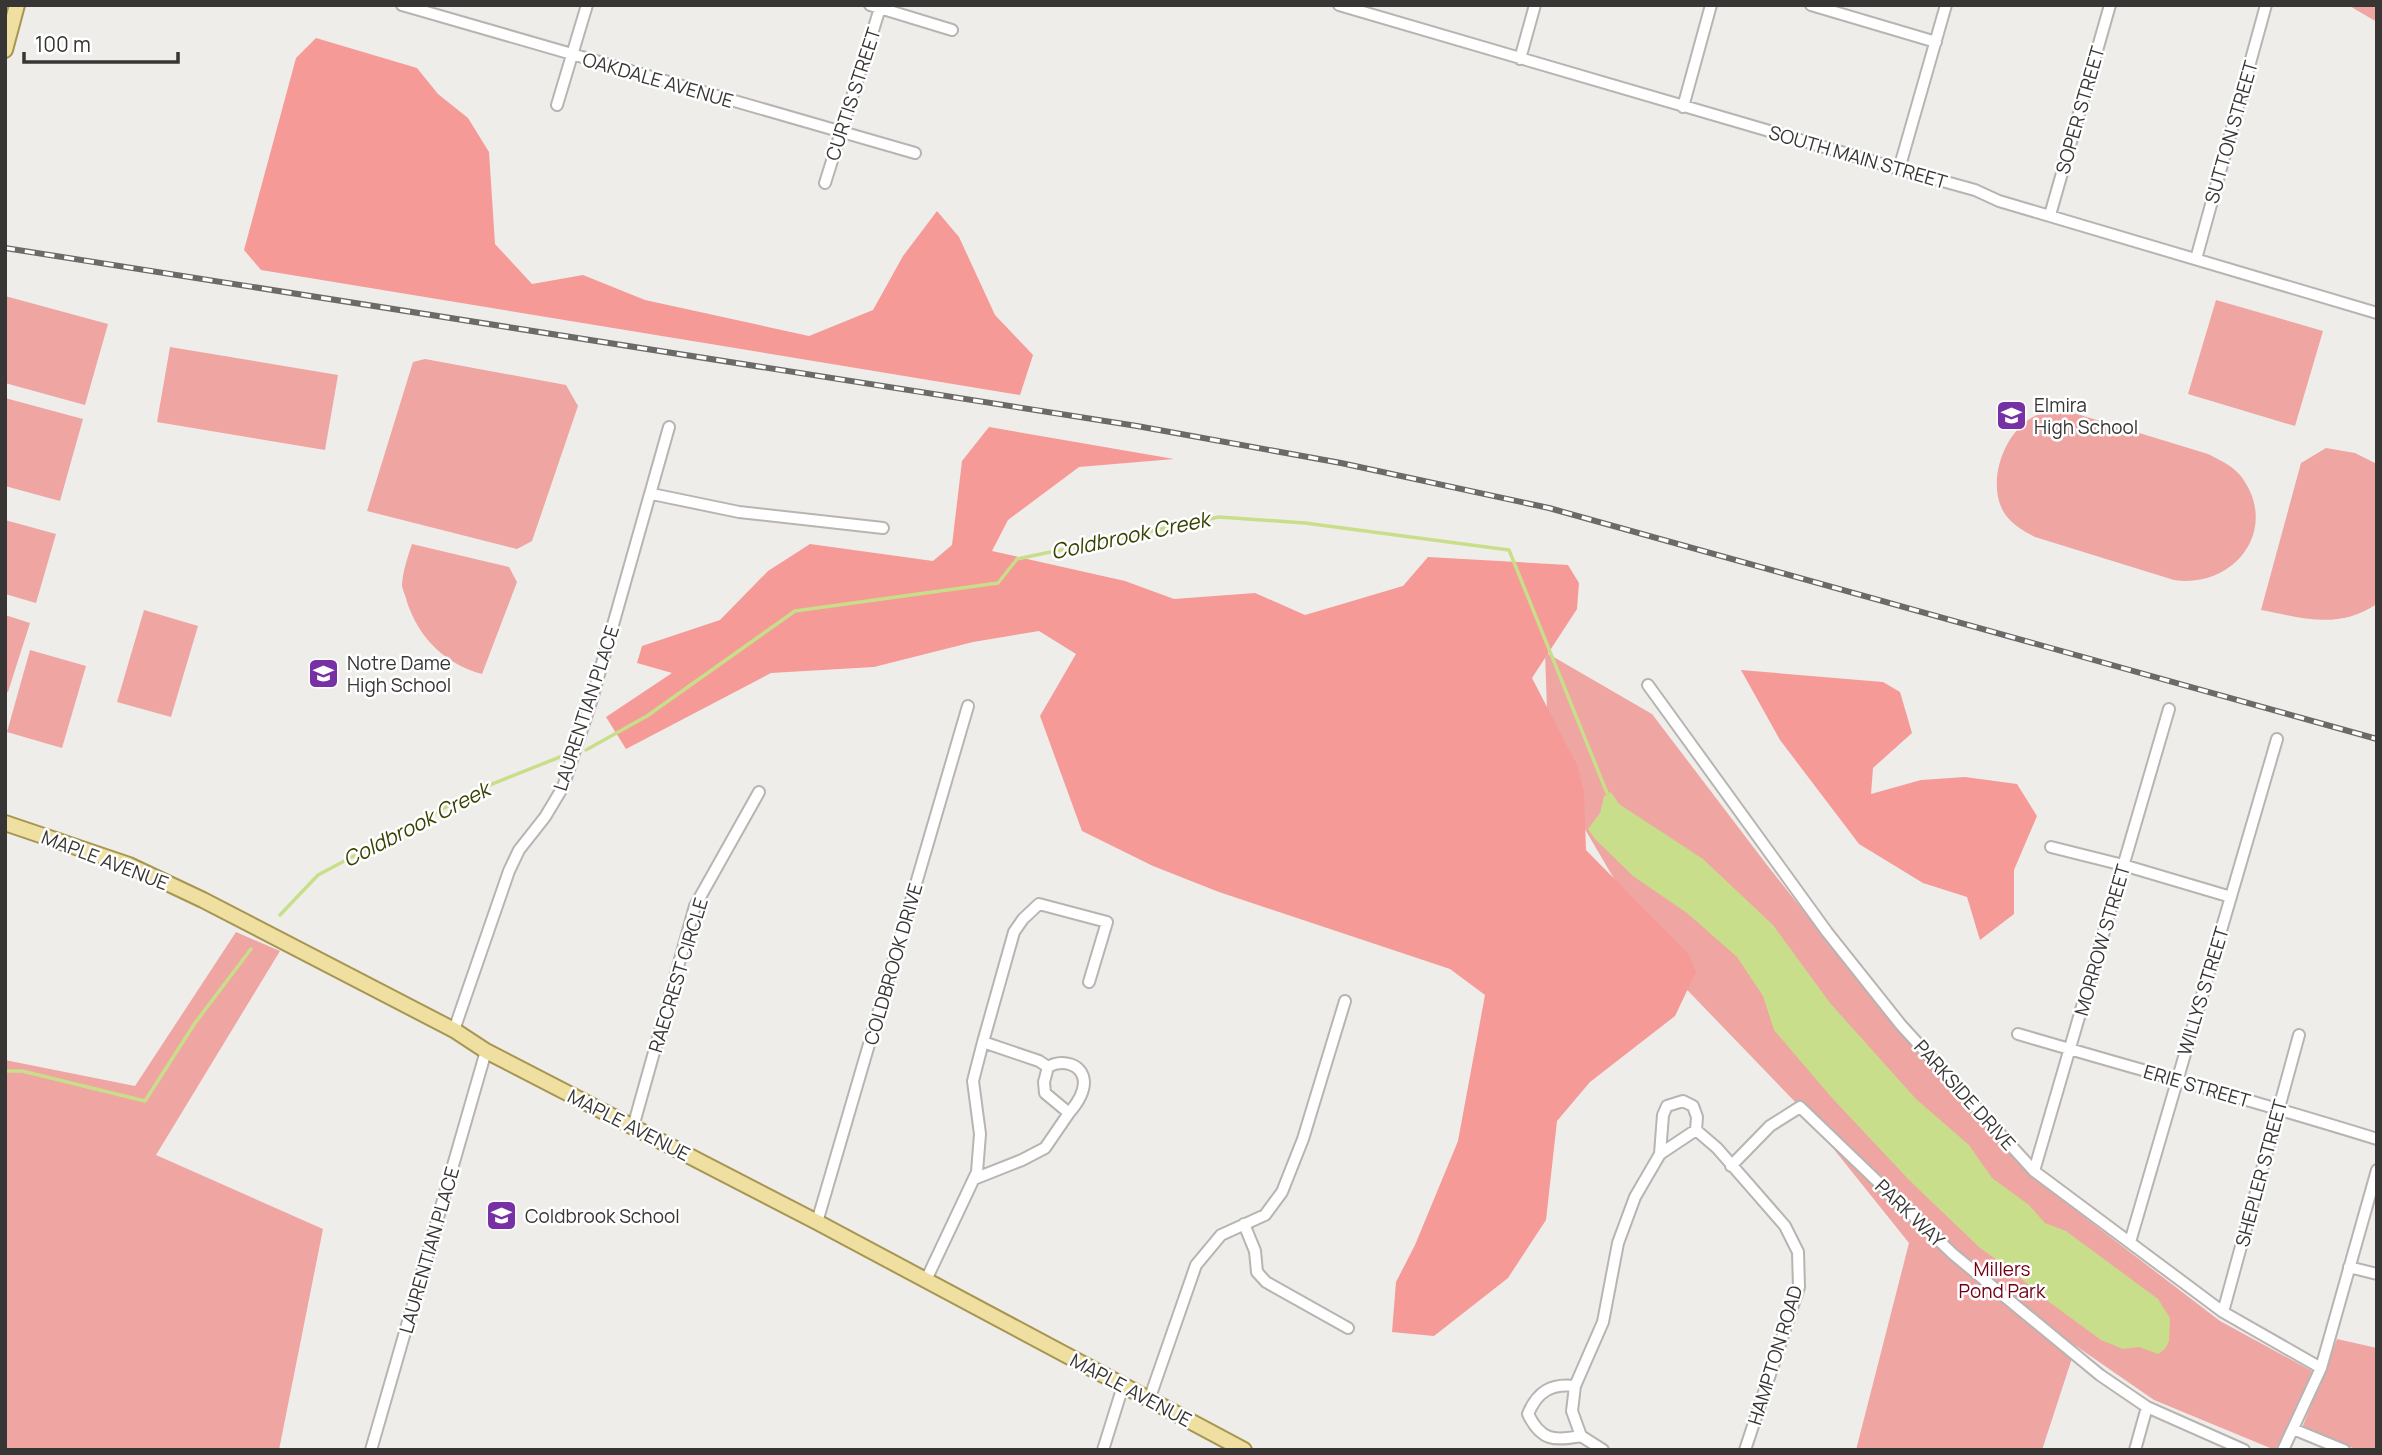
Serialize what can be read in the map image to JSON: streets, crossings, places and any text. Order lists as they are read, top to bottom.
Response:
{
  "streets": {
    "main road": ["MAPLE AVENUE"],
    "street": [
      "OAKDALE AVENUE",
      "CURTIS STREET",
      "SOPER STREET",
      "SUTTON STREET",
      "SOUTH MAIN STREET",
      "LAURENTIAN PLACE",
      "MORROW STREET",
      "COLDBROOK DRIVE",
      "RAECREST CIRCLE",
      "WILLYS STREET",
      "ERIE STREET",
      "PARKSIDE DRIVE",
      "SHEPLER STREET",
      "PARK WAY",
      "HAMPTON ROAD"
    ]
  },
  "crossings": [
    ["OAKDALE AVENUE", "CURTIS STREET"],
    ["SOPER STREET", "SOUTH MAIN STREET"],
    ["SUTTON STREET", "SOUTH MAIN STREET"],
    ["LAURENTIAN PLACE", "MAPLE AVENUE"],
    ["MAPLE AVENUE", "COLDBROOK DRIVE"],
    ["MAPLE AVENUE", "RAECREST CIRCLE"],
    ["MORROW STREET", "ERIE STREET"],
    ["MORROW STREET", "PARKSIDE DRIVE"],
    ["WILLYS STREET", "ERIE STREET"],
    ["WILLYS STREET", "PARKSIDE DRIVE"],
    ["ERIE STREET", "SHEPLER STREET"],
    ["PARKSIDE DRIVE", "SHEPLER STREET"],
    ["PARK WAY", "HAMPTON ROAD"]
  ],
  "water": ["Coldbrook Creek"],
  "parks": ["Millers Pond Park"],
  "places": {
    "school or university": ["Elmira High School", "Notre Dame High School", "Coldbrook School"]
  },
  "scale_bar": "100 m"
}
